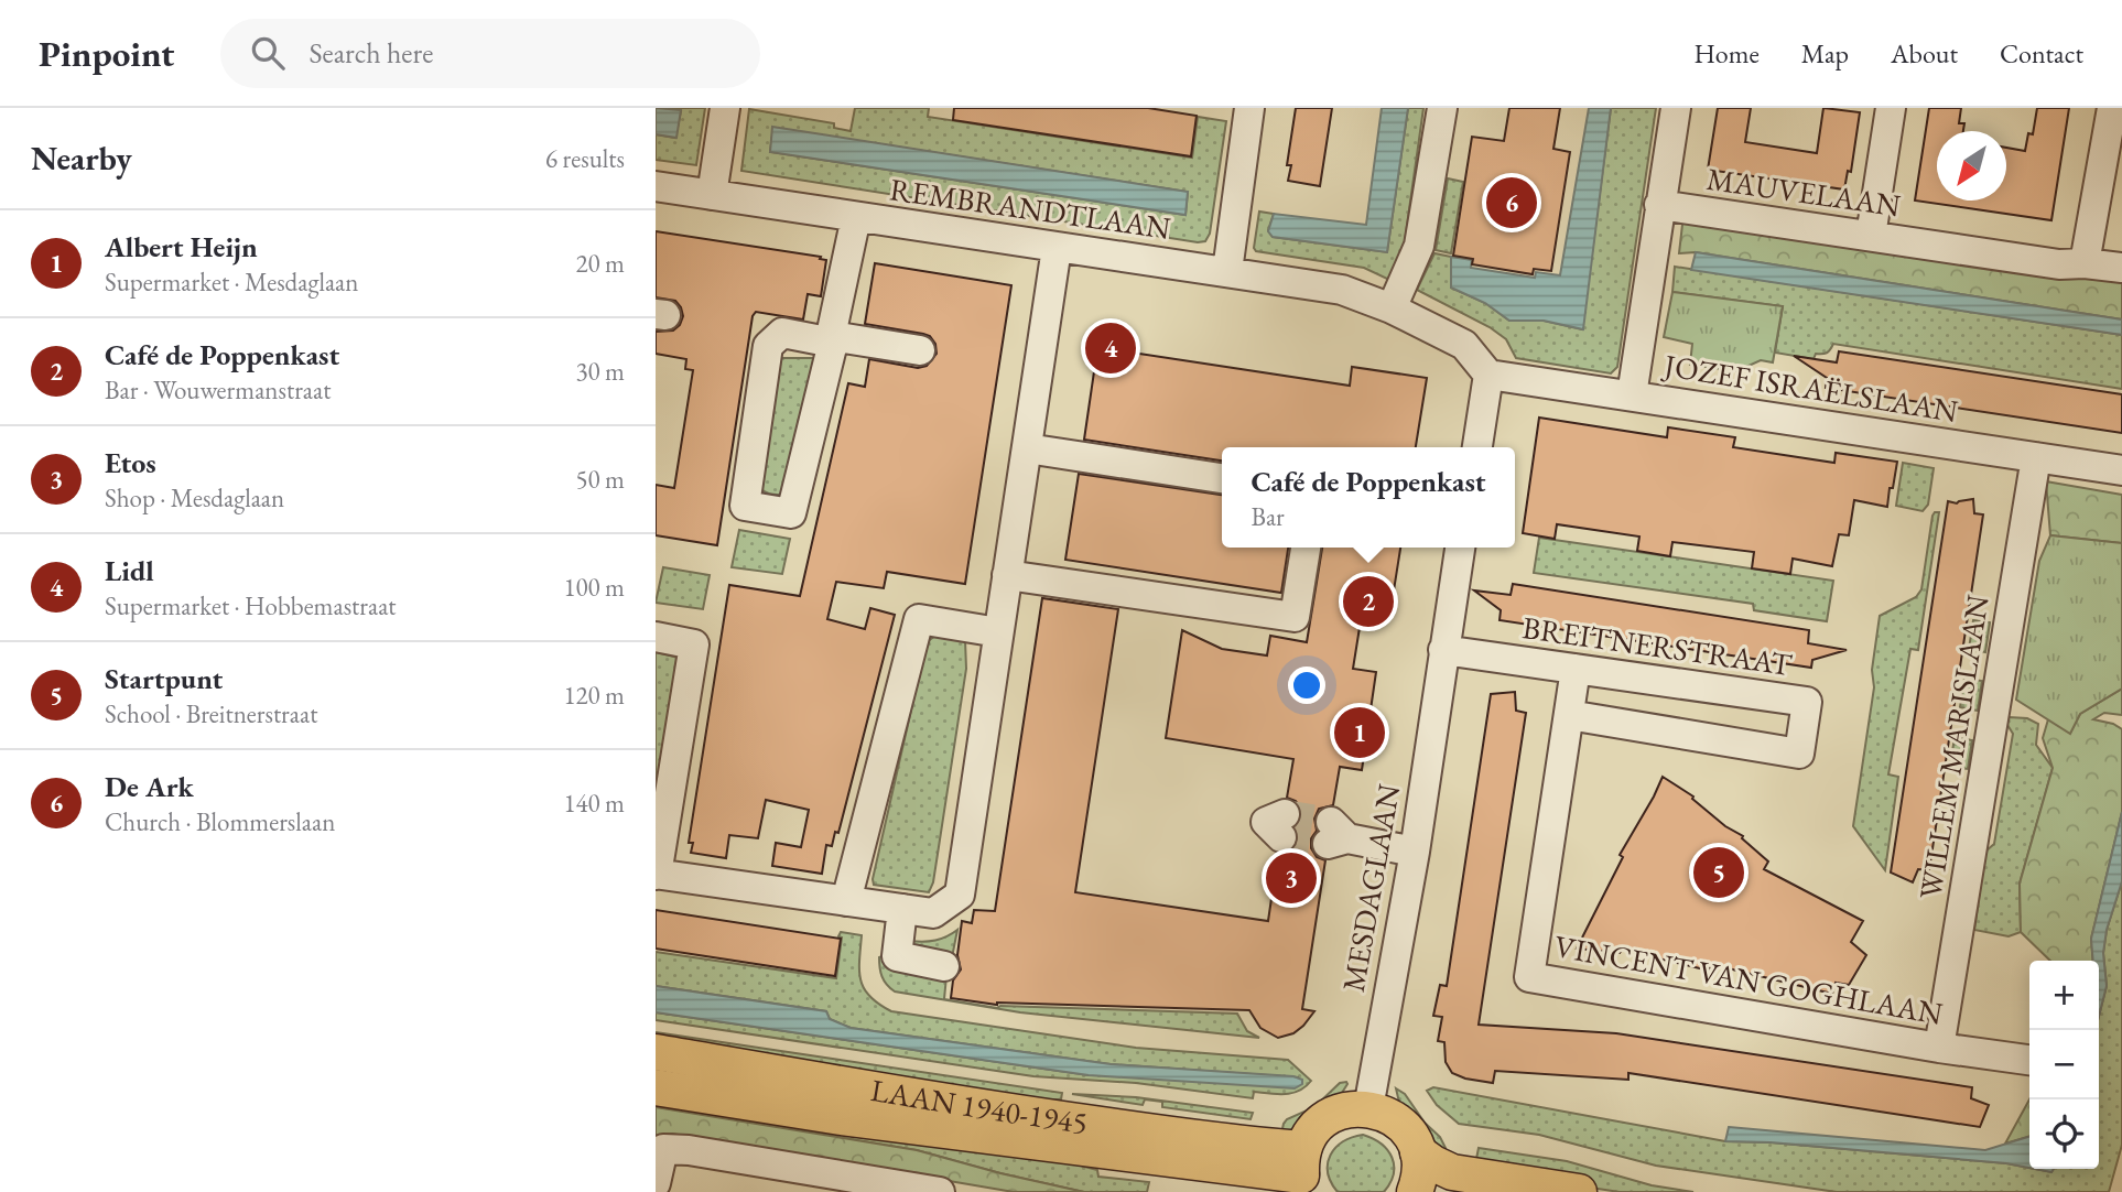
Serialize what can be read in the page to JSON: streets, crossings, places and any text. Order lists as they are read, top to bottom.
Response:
{
  "streets": {
    "main road": ["LAAN 1940-1945"],
    "street": [
      "MAUVELAAN",
      "REMBRANDTLAAN",
      "JOZEF ISRAËLSLAAN",
      "BREITNERSTRAAT",
      "WILLEM MARISLAAN",
      "MESDAGLAAN",
      "VINCENT VAN GOGHLAAN"
    ]
  },
  "crossings": [
    ["REMBRANDTLAAN", "JOZEF ISRAËLSLAAN"],
    ["JOZEF ISRAËLSLAAN", "WILLEM MARISLAAN"],
    ["BREITNERSTRAAT", "MESDAGLAAN"],
    ["BREITNERSTRAAT", "VINCENT VAN GOGHLAAN"],
    ["WILLEM MARISLAAN", "VINCENT VAN GOGHLAAN"]
  ],
  "north": "bottom left",
  "page": {
    "header": "Pinpoint",
    "search": "Search here",
    "nav": [
      "Home",
      "Map",
      "About",
      "Contact"
    ],
    "heading": ["Nearby", "6 results"],
    "pins": [
      "6",
      "4",
      "2",
      "1",
      "5",
      "3"
    ],
    "list": [
      {
        "mark": "1",
        "name": "Albert Heijn",
        "note": "Supermarket · Mesdaglaan",
        "value": "20 m"
      },
      {
        "mark": "2",
        "name": "Café de Poppenkast",
        "note": "Bar · Wouwermanstraat",
        "value": "30 m"
      },
      {
        "mark": "3",
        "name": "Etos",
        "note": "Shop · Mesdaglaan",
        "value": "50 m"
      },
      {
        "mark": "4",
        "name": "Lidl",
        "note": "Supermarket · Hobbemastraat",
        "value": "100 m"
      },
      {
        "mark": "5",
        "name": "Startpunt",
        "note": "School · Breitnerstraat",
        "value": "120 m"
      },
      {
        "mark": "6",
        "name": "De Ark",
        "note": "Church · Blommerslaan",
        "value": "140 m"
      }
    ],
    "popup": ["Café de Poppenkast", "Bar"],
    "map_buttons": ["+", "−"]
  }
}
